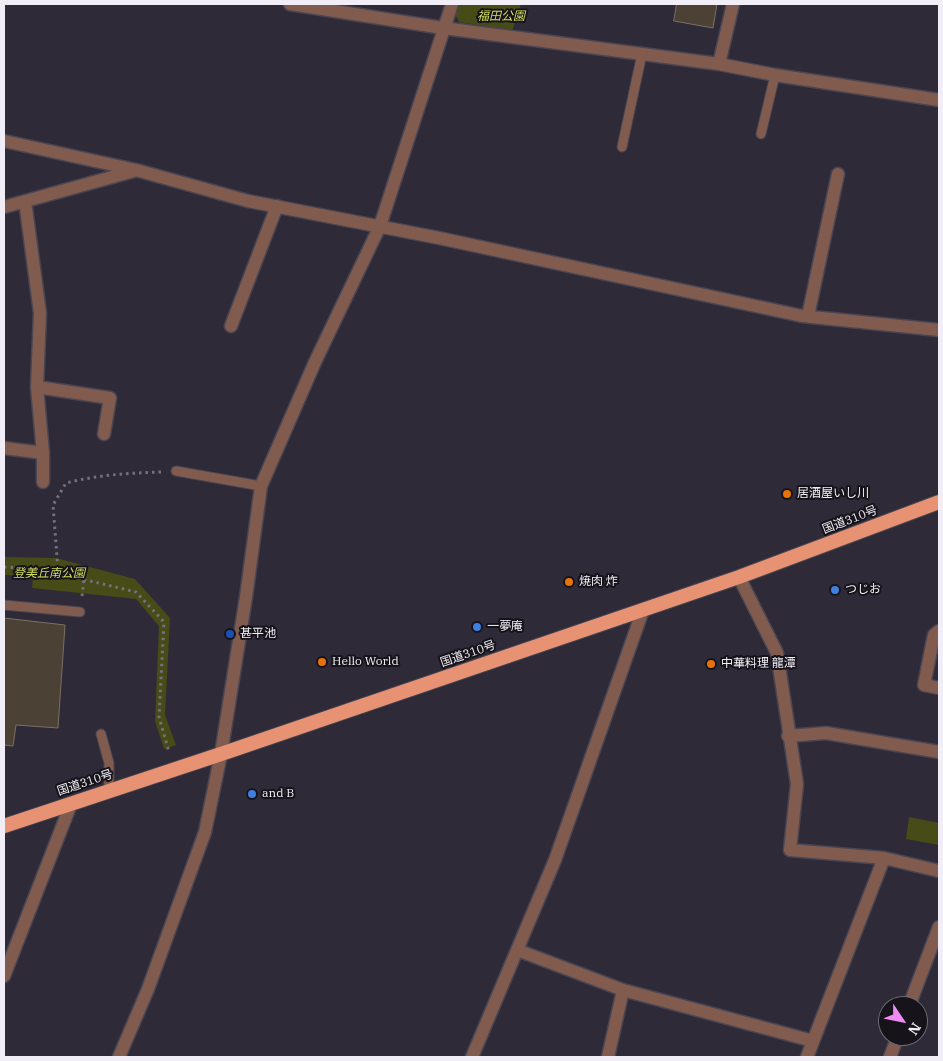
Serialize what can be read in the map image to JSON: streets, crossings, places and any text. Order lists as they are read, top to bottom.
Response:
{
  "streets": {
    "highway": ["国道310号"]
  },
  "parks": ["福田公園", "登美丘南公園"],
  "places": [
    "居酒屋いし川",
    "焼肉 炸",
    "つじお",
    "一夢庵",
    "甚平池",
    "Hello World",
    "中華料理 龍潭",
    "and B"
  ],
  "north": "bottom right"
}
